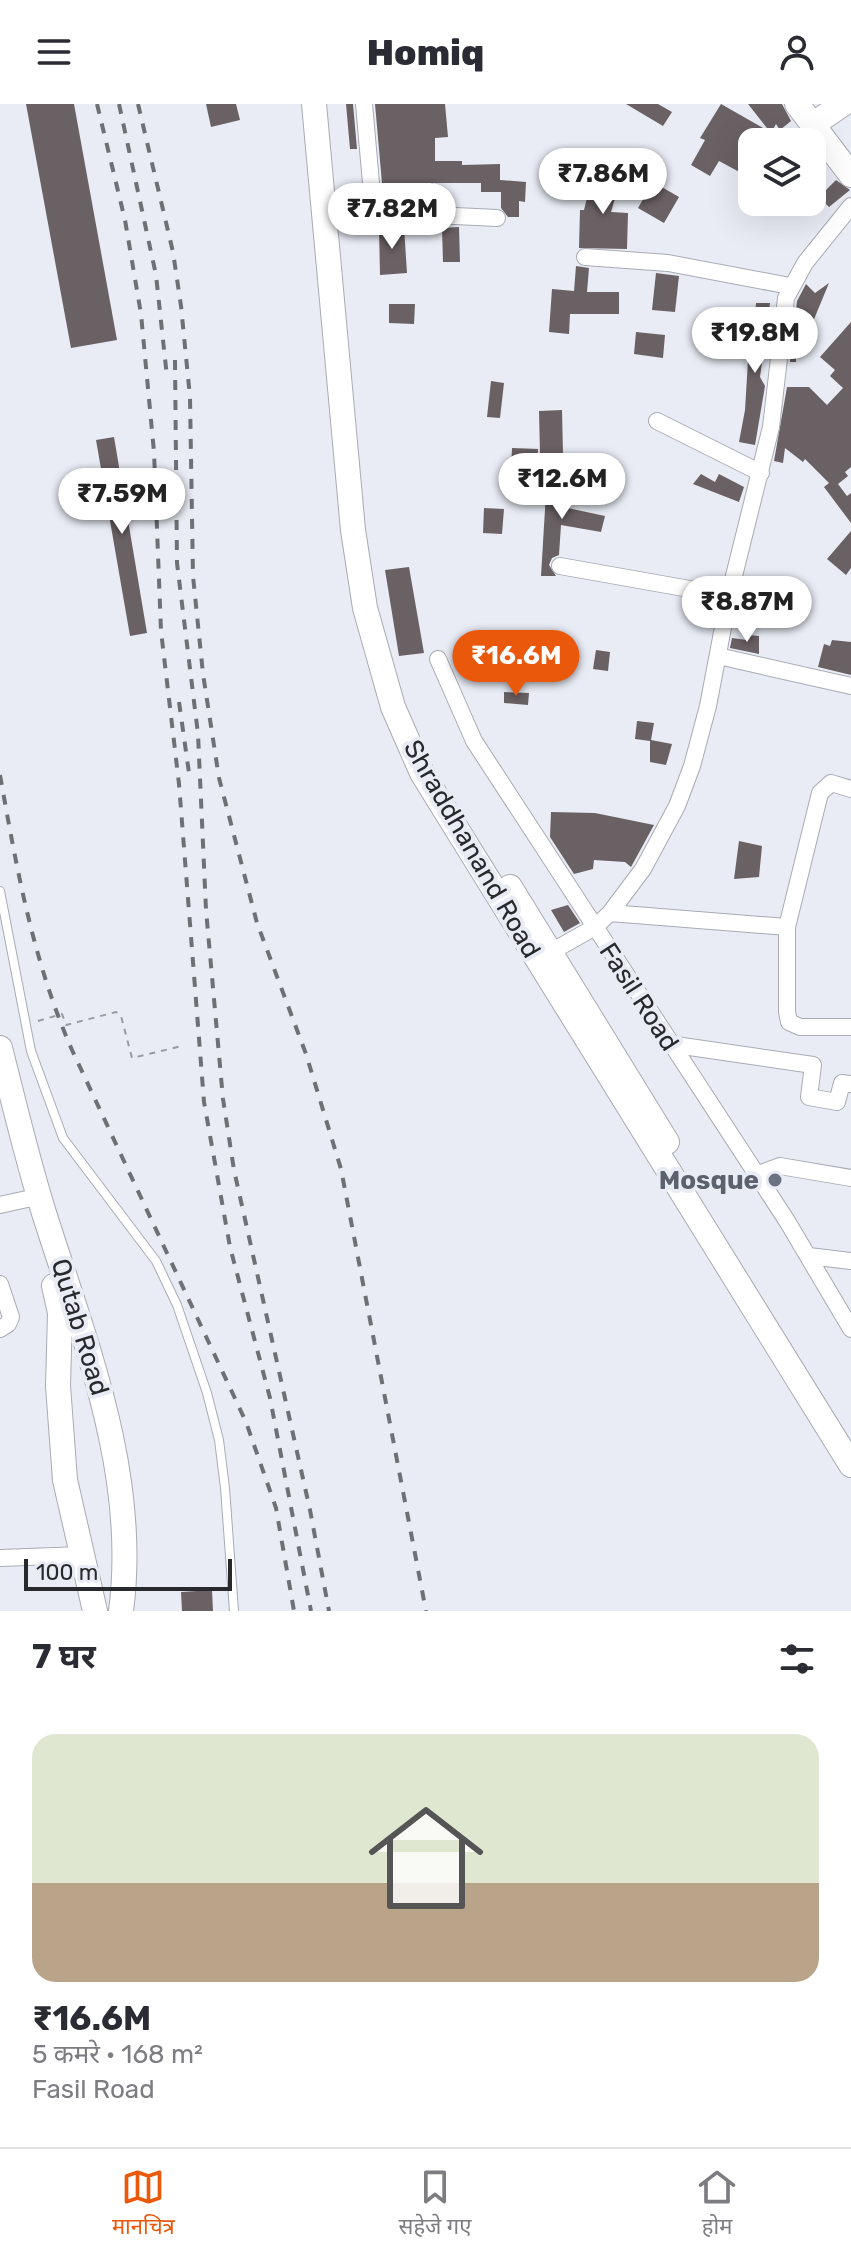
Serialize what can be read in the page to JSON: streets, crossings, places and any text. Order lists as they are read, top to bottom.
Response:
{
  "streets": {
    "street": ["Shraddhanand Road", "Fasil Road", "Qutab Road"]
  },
  "places": ["Mosque"],
  "scale_bar": "100 m",
  "page": {
    "header": "Homiq",
    "price": [
      "₹7.86M",
      "₹7.82M",
      "₹19.8M",
      "₹12.6M",
      "₹7.59M",
      "₹8.87M",
      "₹16.6M"
    ],
    "scale": "100 m",
    "heading": "7 घर",
    "list": [
      {
        "name": "₹16.6M",
        "note": "5 कमरे · 168 m² · Fasil Road"
      }
    ],
    "tabs": ["मानचित्र", "सहेजे गए", "होम"]
  }
}
